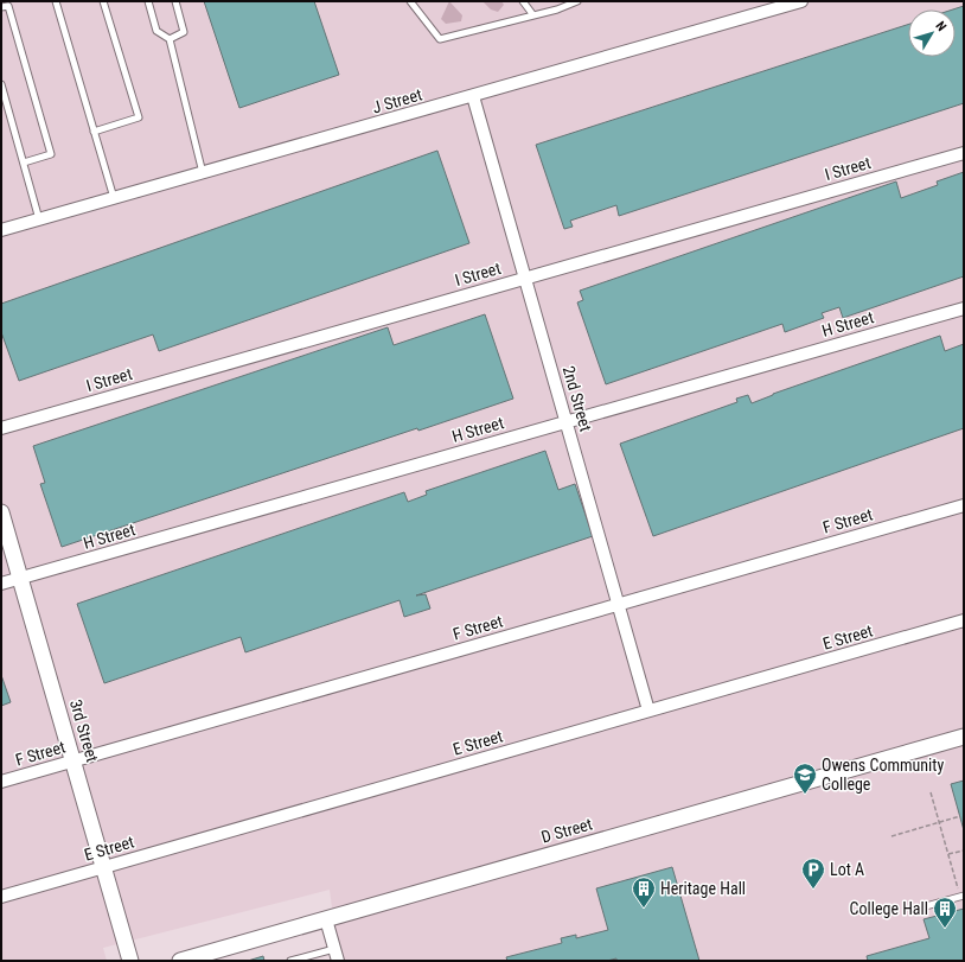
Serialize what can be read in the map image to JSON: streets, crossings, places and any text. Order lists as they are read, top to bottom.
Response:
{
  "streets": {
    "street": [
      "J Street",
      "I Street",
      "H Street",
      "2nd Street",
      "F Street",
      "E Street",
      "3rd Street",
      "D Street"
    ]
  },
  "crossings": [
    ["J Street", "2nd Street"],
    ["I Street", "2nd Street"],
    ["H Street", "2nd Street"],
    ["H Street", "3rd Street"],
    ["2nd Street", "F Street"],
    ["2nd Street", "E Street"],
    ["F Street", "3rd Street"],
    ["E Street", "3rd Street"]
  ],
  "places": {
    "school or university": ["Owens Community College"],
    "parking": ["Lot A"],
    "building": ["Heritage Hall", "College Hall"]
  },
  "north": "top right"
}
